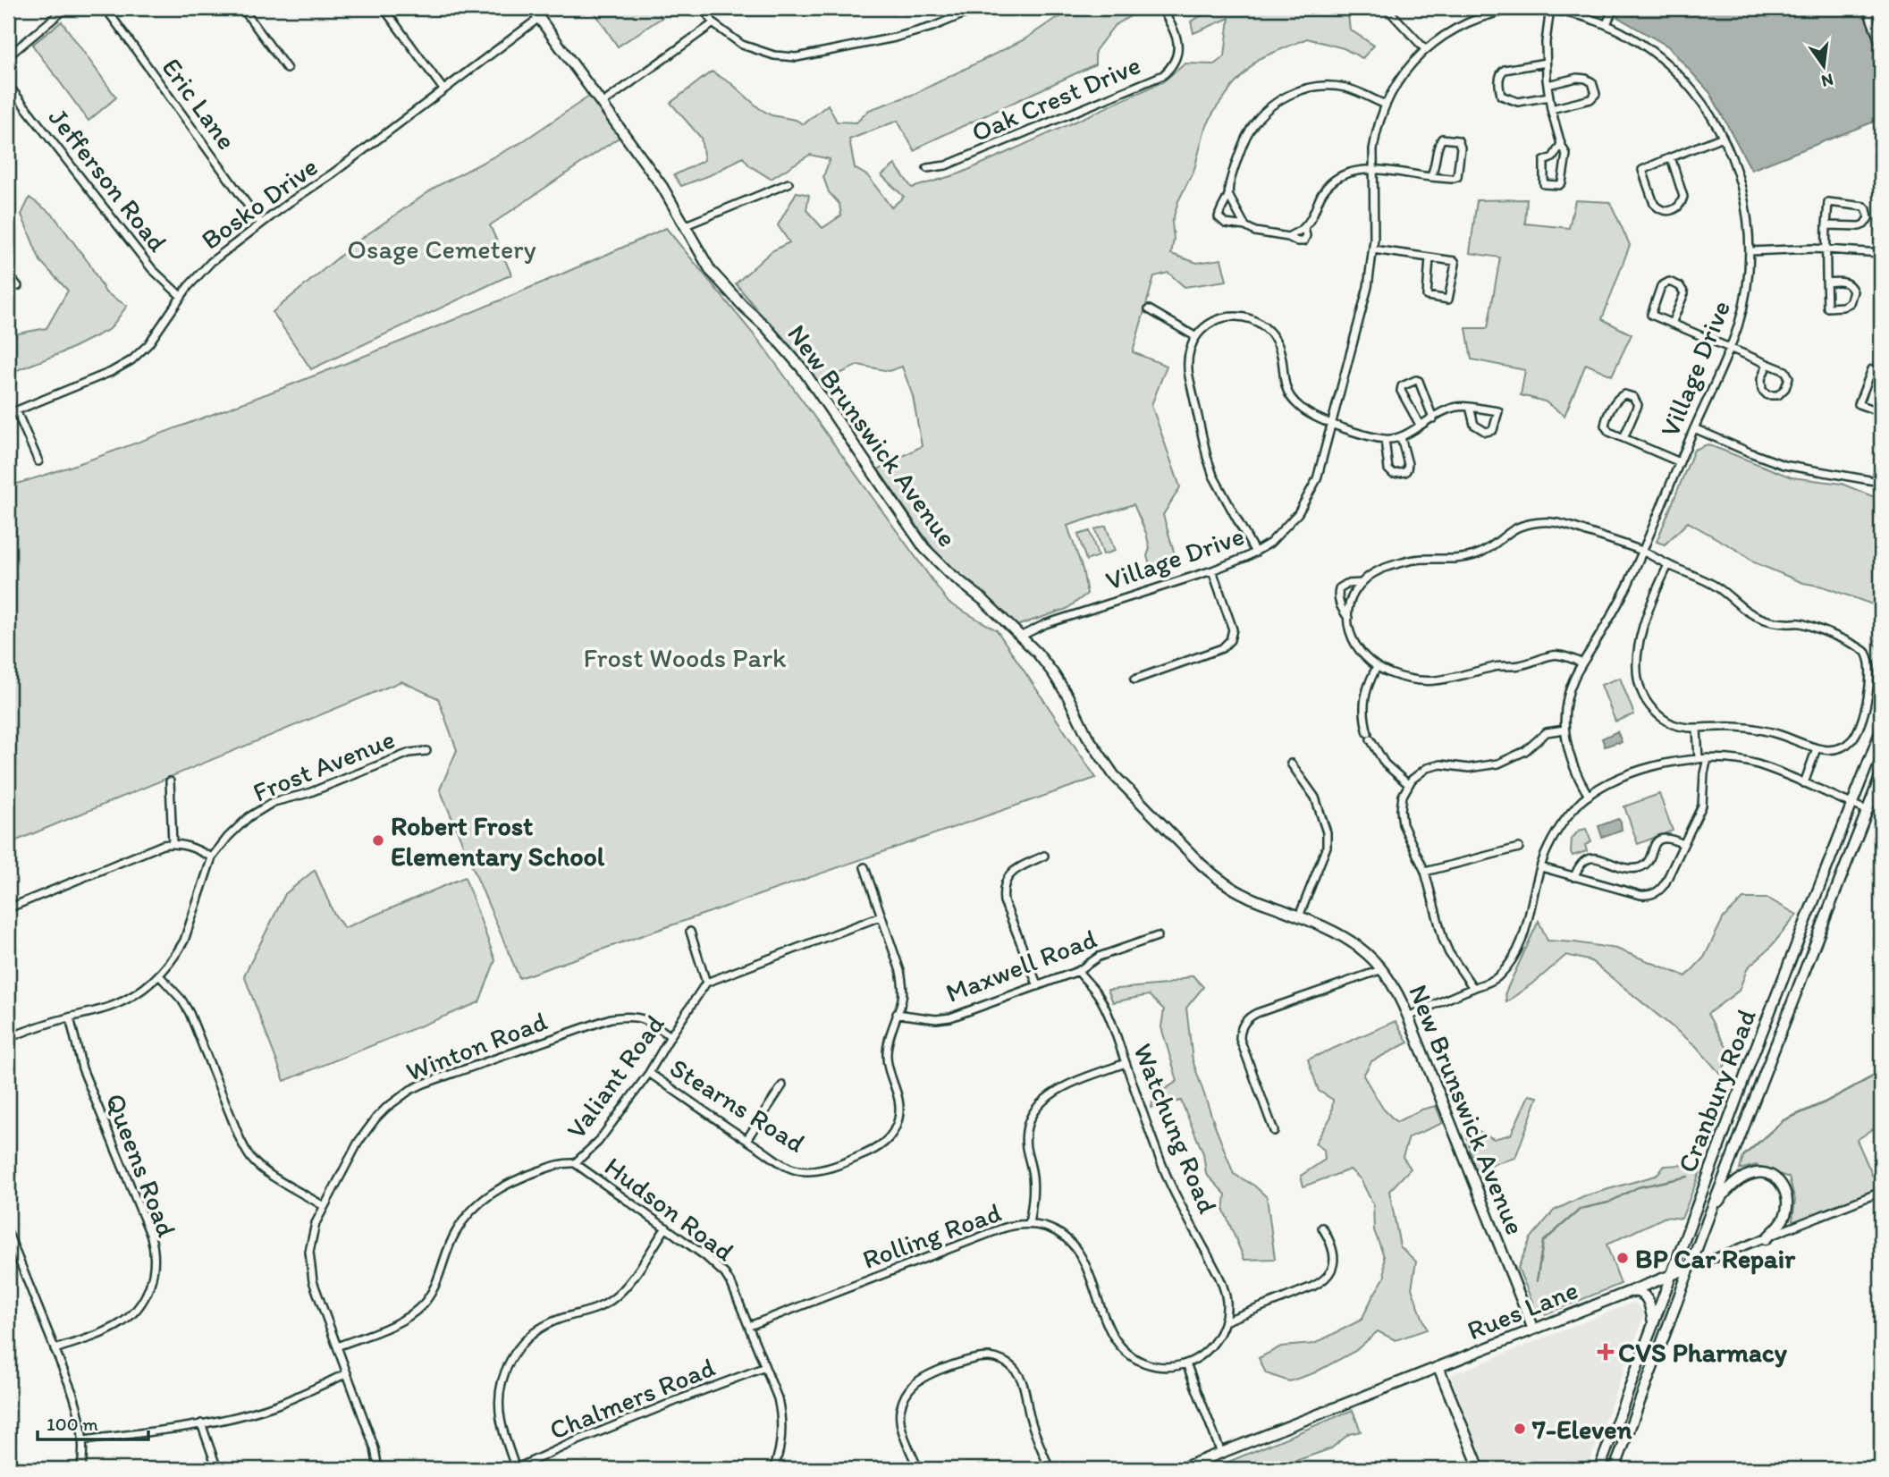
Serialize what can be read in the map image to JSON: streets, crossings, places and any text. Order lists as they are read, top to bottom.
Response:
{
  "streets": {
    "street": [
      "Oak Crest Drive",
      "Eric Lane",
      "Jefferson Road",
      "Bosko Drive",
      "Village Drive",
      "New Brunswick Avenue",
      "Frost Avenue",
      "Maxwell Road",
      "Winton Road",
      "Valiant Road",
      "Cranbury Road",
      "Stearns Road",
      "Watchung Road",
      "Queens Road",
      "Hudson Road",
      "Rolling Road",
      "Rues Lane",
      "Chalmers Road"
    ]
  },
  "crossings": [
    ["Eric Lane", "Bosko Drive"],
    ["Jefferson Road", "Bosko Drive"],
    ["Bosko Drive", "New Brunswick Avenue"],
    ["Village Drive", "New Brunswick Avenue"],
    ["New Brunswick Avenue", "Rues Lane"],
    ["Frost Avenue", "Queens Road"],
    ["Maxwell Road", "Stearns Road"],
    ["Maxwell Road", "Watchung Road"],
    ["Winton Road", "Valiant Road"],
    ["Valiant Road", "Stearns Road"],
    ["Valiant Road", "Hudson Road"],
    ["Cranbury Road", "Rues Lane"],
    ["Hudson Road", "Rolling Road"],
    ["Hudson Road", "Chalmers Road"]
  ],
  "parks": ["Osage Cemetery", "Frost Woods Park"],
  "places": {
    "other": ["Robert Frost Elementary School", "BP Car Repair", "7-Eleven"],
    "health": ["CVS Pharmacy"]
  },
  "scale_bar": "100 m",
  "north": "bottom"
}
